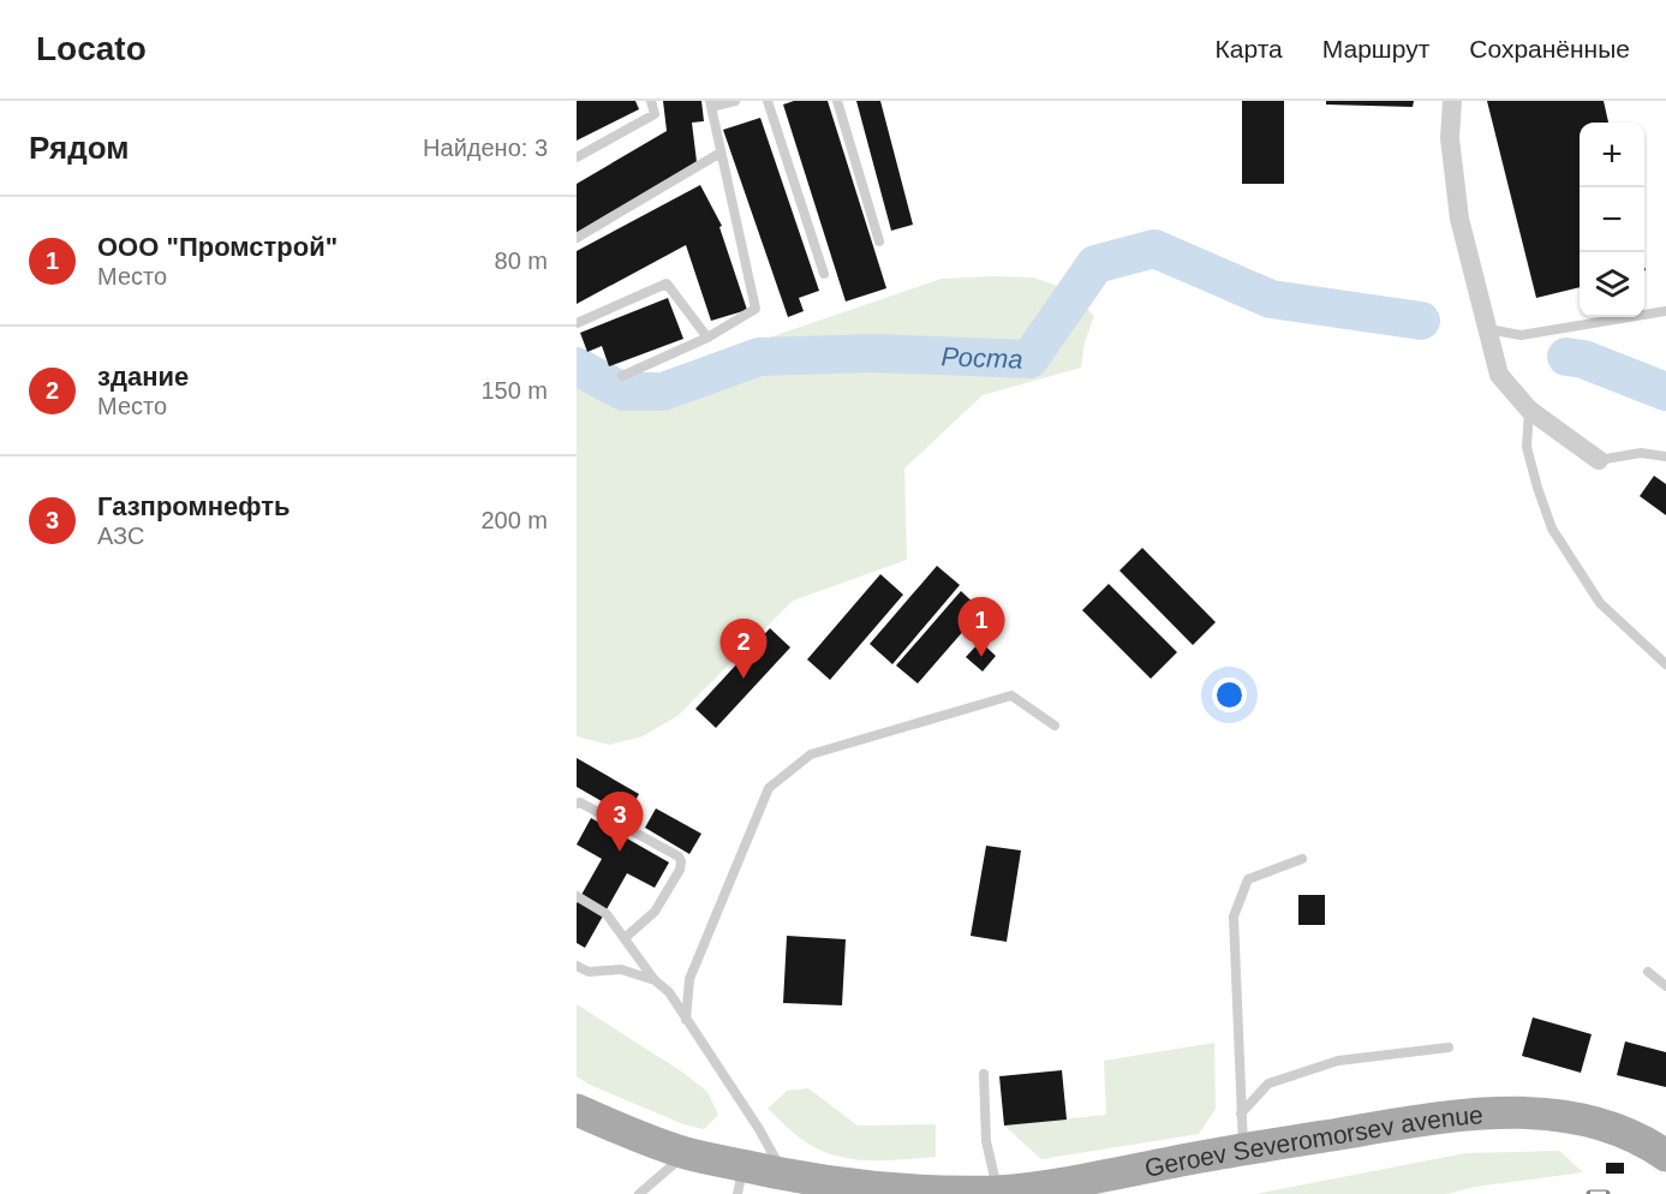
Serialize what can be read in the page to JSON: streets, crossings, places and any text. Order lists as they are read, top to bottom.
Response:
{
  "streets": {
    "main road": ["Geroev Severomorsev avenue"]
  },
  "water": ["Роста"],
  "page": {
    "header": "Locato",
    "nav": ["Карта", "Маршрут", "Сохранённые"],
    "heading": ["Рядом", "Найдено: 3"],
    "map_buttons": ["+", "−"],
    "list": [
      {
        "mark": "1",
        "name": "ООО \"Промстрой\"",
        "note": "Место",
        "value": "80 m"
      },
      {
        "mark": "2",
        "name": "здание",
        "note": "Место",
        "value": "150 m"
      },
      {
        "mark": "3",
        "name": "Газпромнефть",
        "note": "АЗС",
        "value": "200 m"
      }
    ],
    "pins": ["1", "2", "3"]
  }
}
